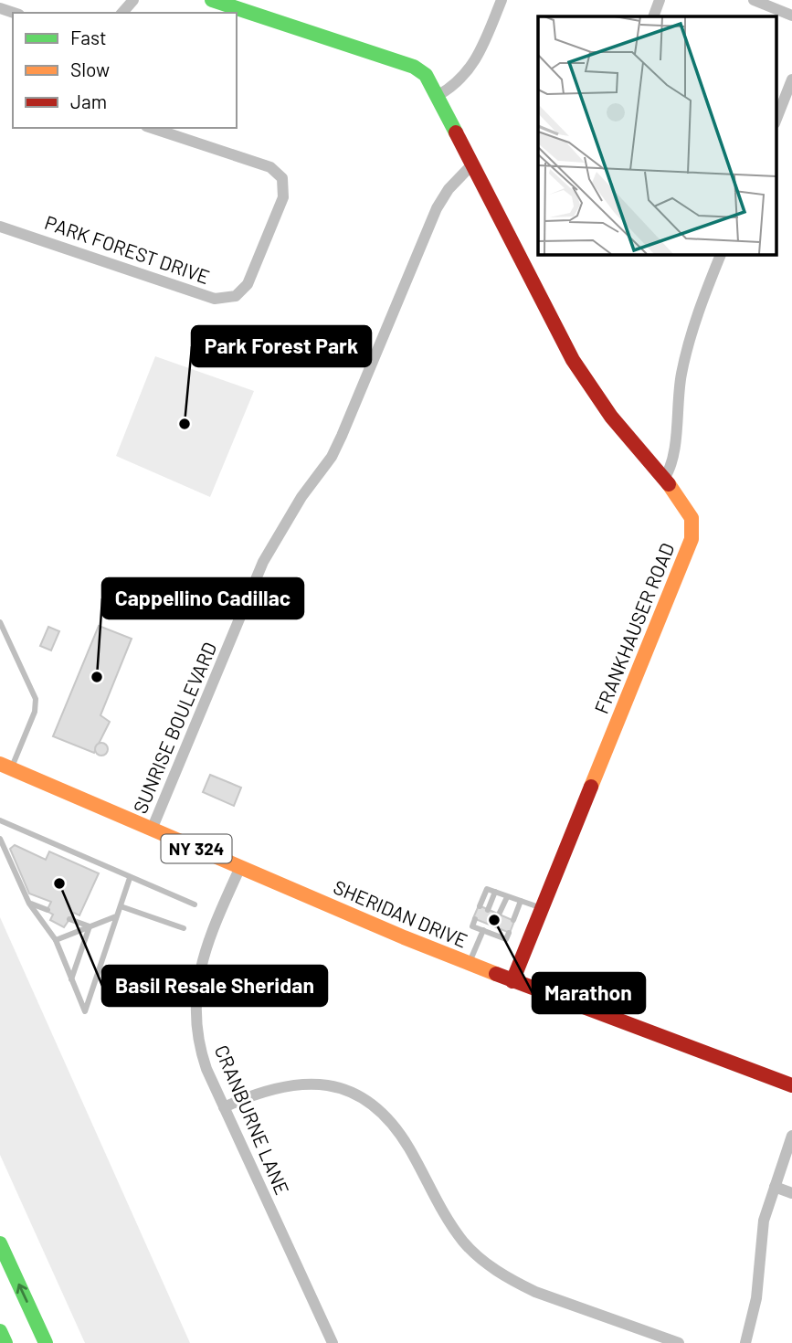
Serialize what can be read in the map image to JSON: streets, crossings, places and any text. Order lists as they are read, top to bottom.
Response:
{
  "streets": {
    "main road": ["FRANKHAUSER ROAD", "NY 324", "SHERIDAN DRIVE"],
    "street": ["PARK FOREST DRIVE", "SUNRISE BOULEVARD", "CRANBURNE LANE"]
  },
  "crossings": [
    ["FRANKHAUSER ROAD", "SUNRISE BOULEVARD"],
    ["FRANKHAUSER ROAD", "SHERIDAN DRIVE"],
    ["SUNRISE BOULEVARD", "SHERIDAN DRIVE"],
    ["SHERIDAN DRIVE", "CRANBURNE LANE"]
  ],
  "places": [
    "Park Forest Park",
    "Cappellino Cadillac",
    "Basil Resale Sheridan",
    "Marathon"
  ],
  "legend": ["Fast", "Slow", "Jam"]
}
